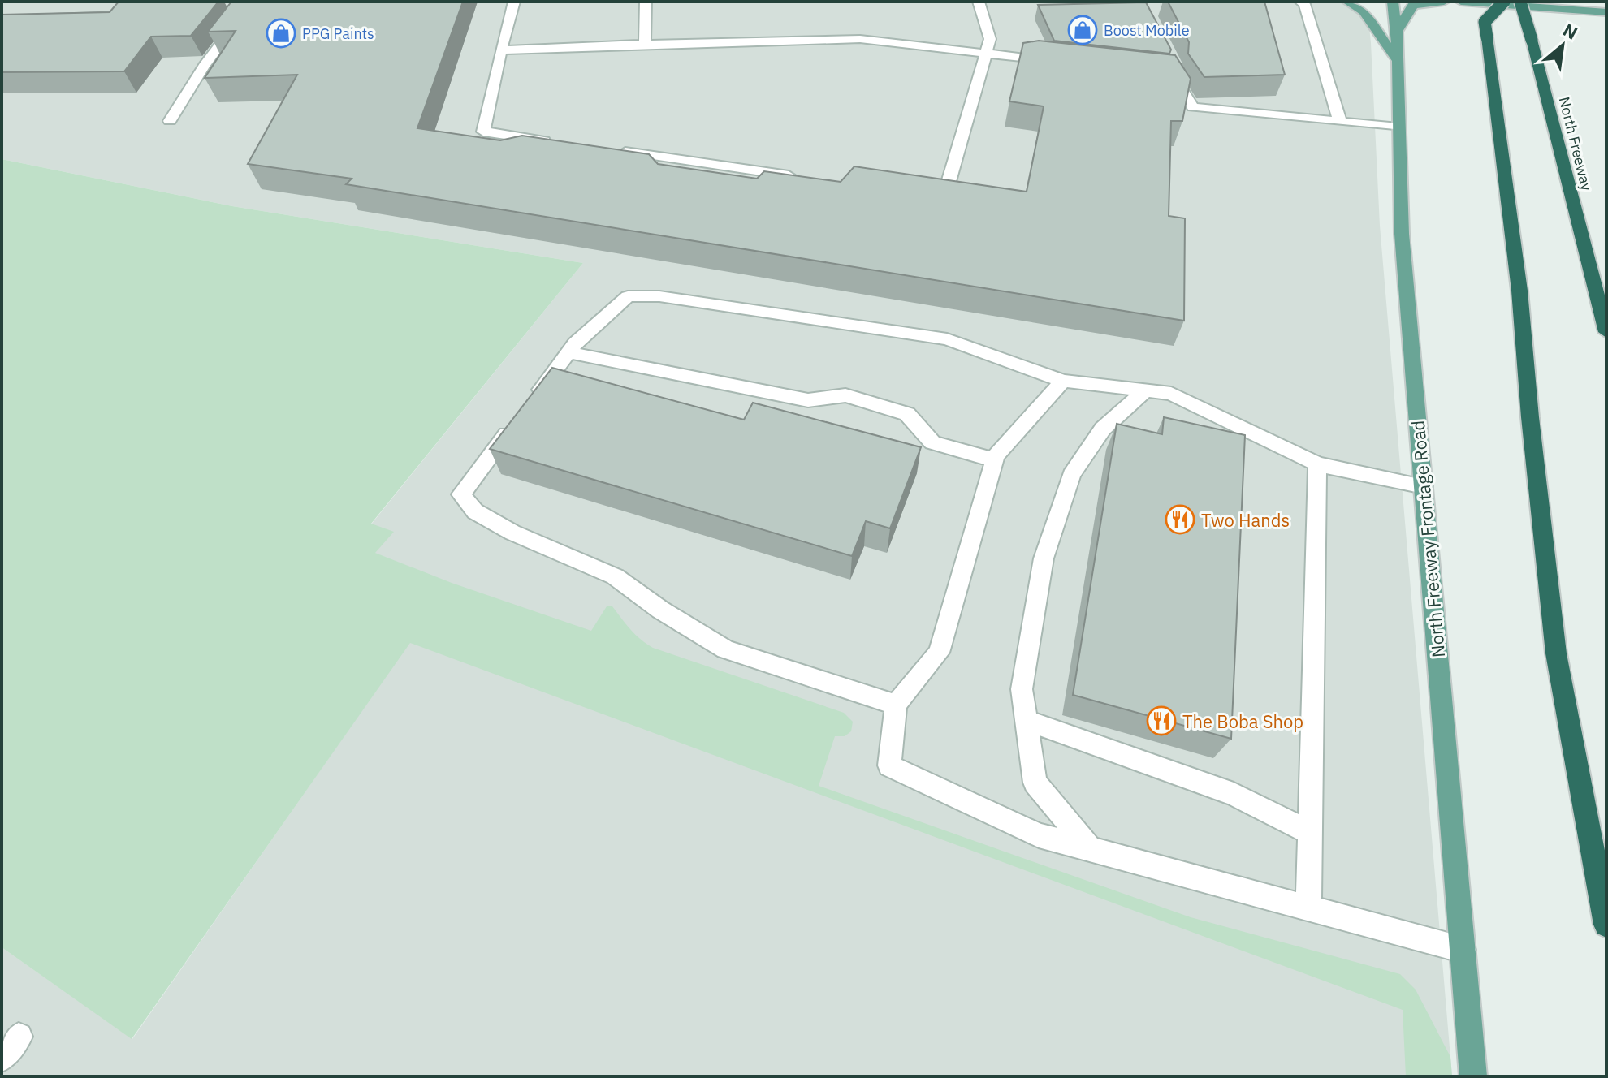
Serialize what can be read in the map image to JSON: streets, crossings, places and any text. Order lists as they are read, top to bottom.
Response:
{
  "streets": {
    "highway": ["North Freeway"],
    "main road": ["North Freeway Frontage Road"]
  },
  "places": {
    "shop": ["Boost Mobile", "PPG Paints"],
    "restaurant": ["Two Hands", "The Boba Shop"]
  },
  "north": "top right"
}
